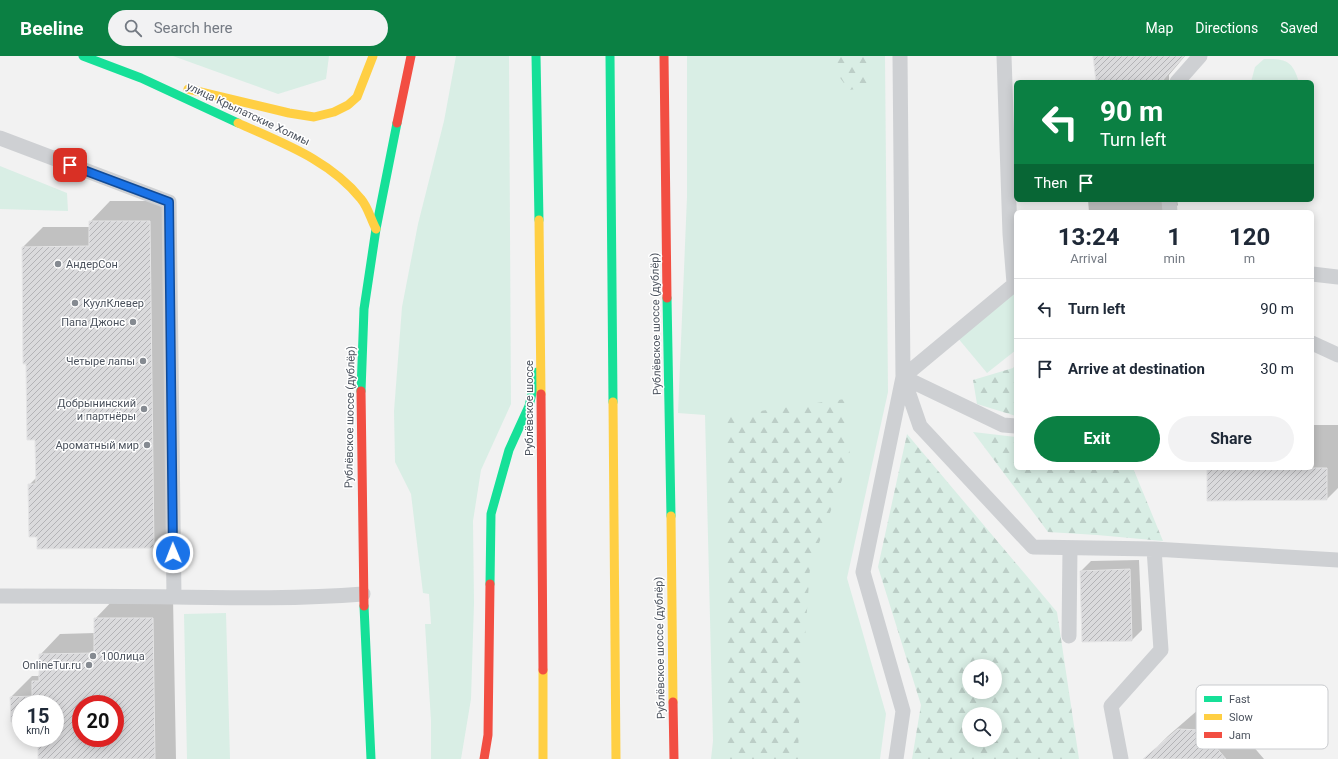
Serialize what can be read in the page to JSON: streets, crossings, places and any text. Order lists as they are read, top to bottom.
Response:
{
  "streets": {
    "main road": ["улица Крылатские Холмы", "Рублёвское шоссе (дублёр)", "Рублёвское шоссе"]
  },
  "crossings": [
    ["улица Крылатские Холмы", "Рублёвское шоссе (дублёр)"]
  ],
  "places": [
    "АндерСон",
    "КуулКлевер",
    "Папа Джонс",
    "Четыре лапы",
    "Добрынинский и партнёры",
    "Ароматный мир",
    "100лица",
    "OnlineTur.ru"
  ],
  "legend": ["Fast", "Slow", "Jam"],
  "page": {
    "header": "Beeline",
    "search": "Search here",
    "nav": ["Map", "Directions", "Saved"],
    "turn": ["90 m", "Turn left"],
    "then": "Then",
    "eta": [
      "13:24",
      "Arrival",
      "1",
      "min",
      "120",
      "m"
    ],
    "list": [
      {
        "name": "Turn left",
        "value": "90 m"
      },
      {
        "name": "Arrive at destination",
        "value": "30 m"
      }
    ],
    "buttons": ["Exit", "Share"],
    "speed": "15 km/h",
    "limit": "20"
  }
}
